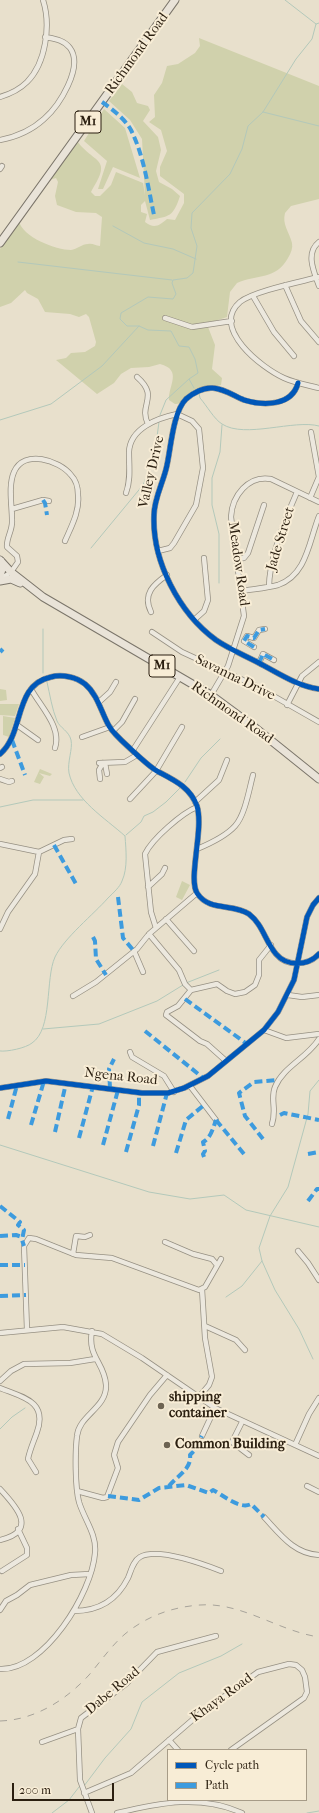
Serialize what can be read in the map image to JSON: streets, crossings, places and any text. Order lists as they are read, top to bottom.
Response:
{
  "streets": {
    "highway": ["Richmond Road", "M1"],
    "street": [
      "Valley Drive",
      "Jade Street",
      "Meadow Road",
      "Savanna Drive",
      "Ngena Road",
      "Dabe Road",
      "Khaya Road"
    ]
  },
  "crossings": [
    ["Richmond Road", "Meadow Road"],
    ["Valley Drive", "Meadow Road"],
    ["Jade Street", "Meadow Road"],
    ["Meadow Road", "Savanna Drive"],
    ["Dabe Road", "Khaya Road"]
  ],
  "places": ["shipping container", "Common Building"],
  "legend": ["Cycle path", "Path"],
  "scale_bar": "200 m"
}
